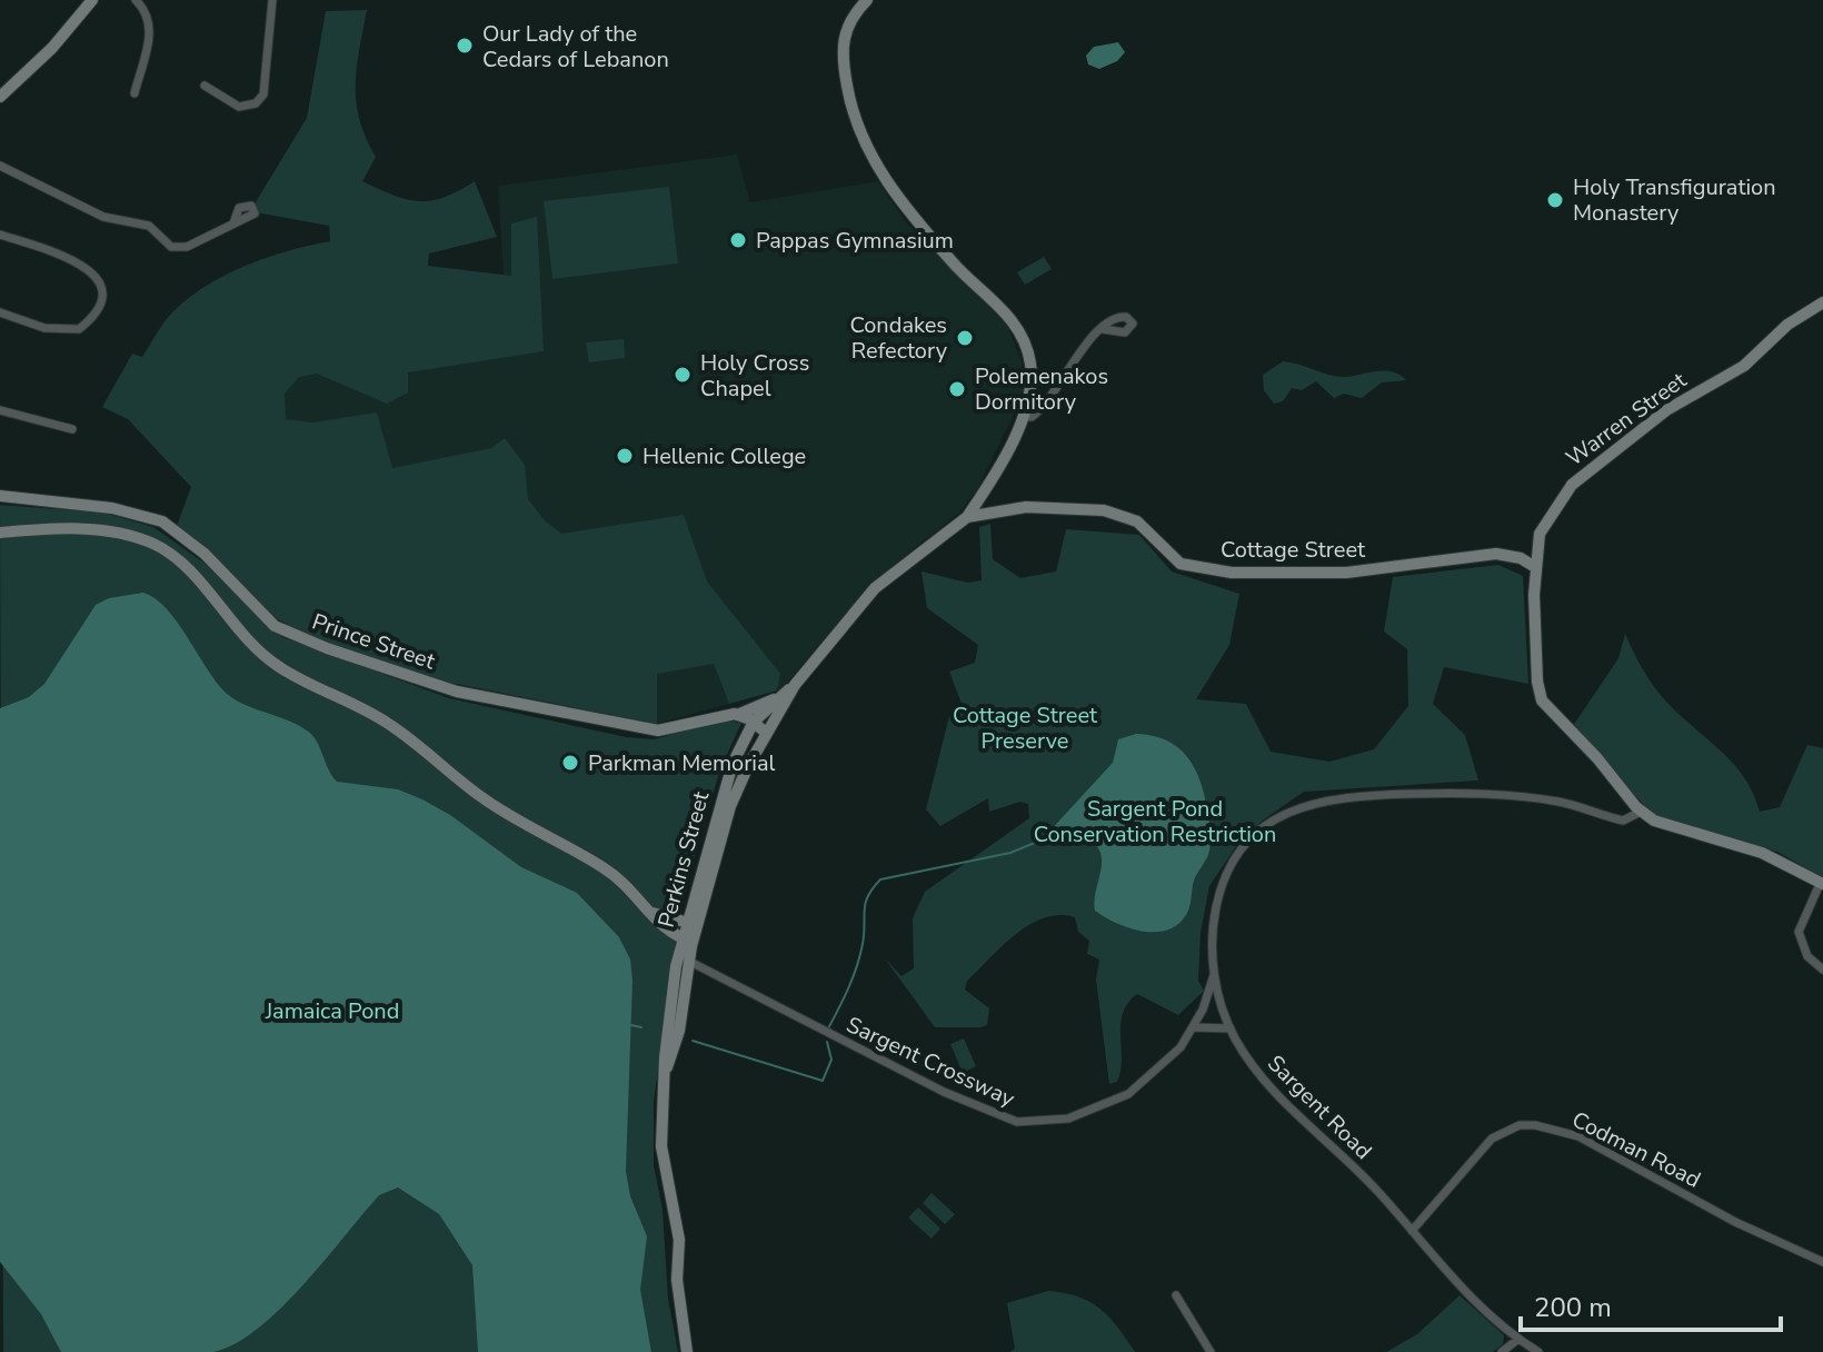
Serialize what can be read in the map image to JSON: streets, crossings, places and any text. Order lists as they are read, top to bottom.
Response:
{
  "streets": {
    "main road": [
      "Warren Street",
      "Cottage Street",
      "Prince Street",
      "Perkins Street"
    ],
    "street": ["Sargent Crossway", "Sargent Road", "Codman Road"]
  },
  "crossings": [
    ["Warren Street", "Cottage Street"],
    ["Warren Street", "Sargent Road"],
    ["Cottage Street", "Perkins Street"],
    ["Prince Street", "Perkins Street"],
    ["Perkins Street", "Sargent Crossway"],
    ["Sargent Crossway", "Sargent Road"],
    ["Sargent Road", "Codman Road"]
  ],
  "parks": ["Cottage Street Preserve", "Sargent Pond Conservation Restriction", "Jamaica Pond"],
  "places": [
    "Our Lady of the Cedars of Lebanon",
    "Holy Transfiguration Monastery",
    "Pappas Gymnasium",
    "Condakes Refectory",
    "Holy Cross Chapel",
    "Polemenakos Dormitory",
    "Hellenic College",
    "Parkman Memorial"
  ],
  "scale_bar": "200 m"
}
